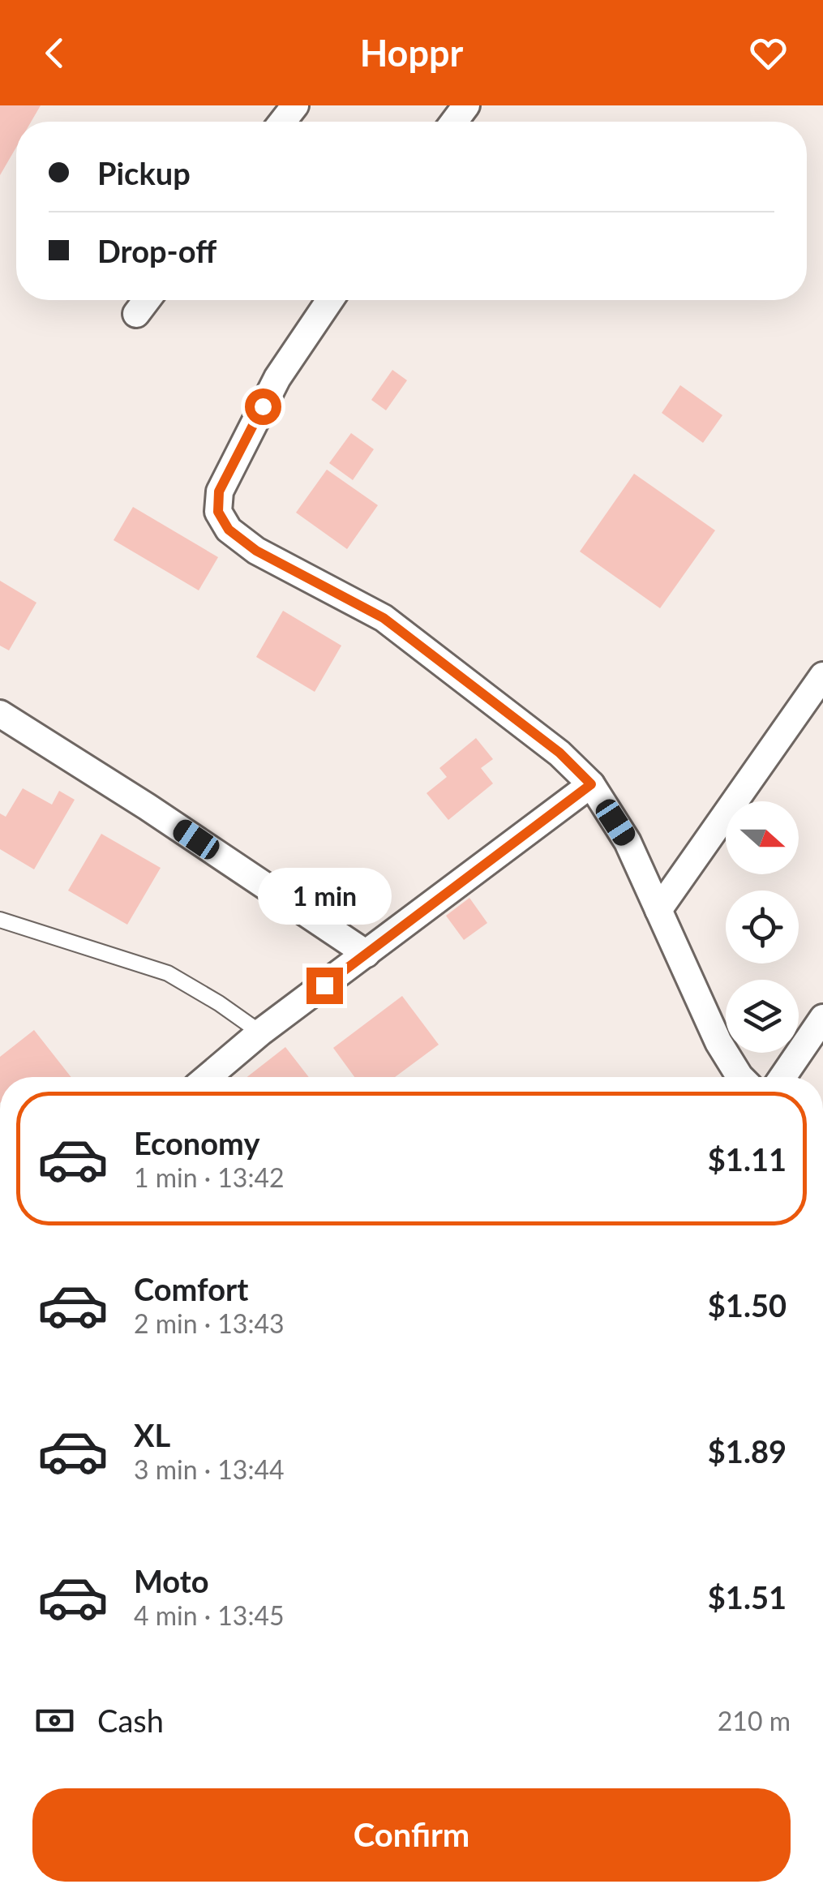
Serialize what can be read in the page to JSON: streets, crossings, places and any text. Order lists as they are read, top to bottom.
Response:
{
  "north": "right",
  "page": {
    "header": "Hoppr",
    "banner": ["Pickup", "Drop-off"],
    "bubble": "1 min",
    "list": [
      {
        "name": "Economy",
        "note": "1 min · 13:42",
        "value": "$1.11"
      },
      {
        "name": "Comfort",
        "note": "2 min · 13:43",
        "value": "$1.50"
      },
      {
        "name": "XL",
        "note": "3 min · 13:44",
        "value": "$1.89"
      },
      {
        "name": "Moto",
        "note": "4 min · 13:45",
        "value": "$1.51"
      }
    ],
    "pay": ["Cash", "210 m"],
    "buttons": "Confirm"
  }
}
